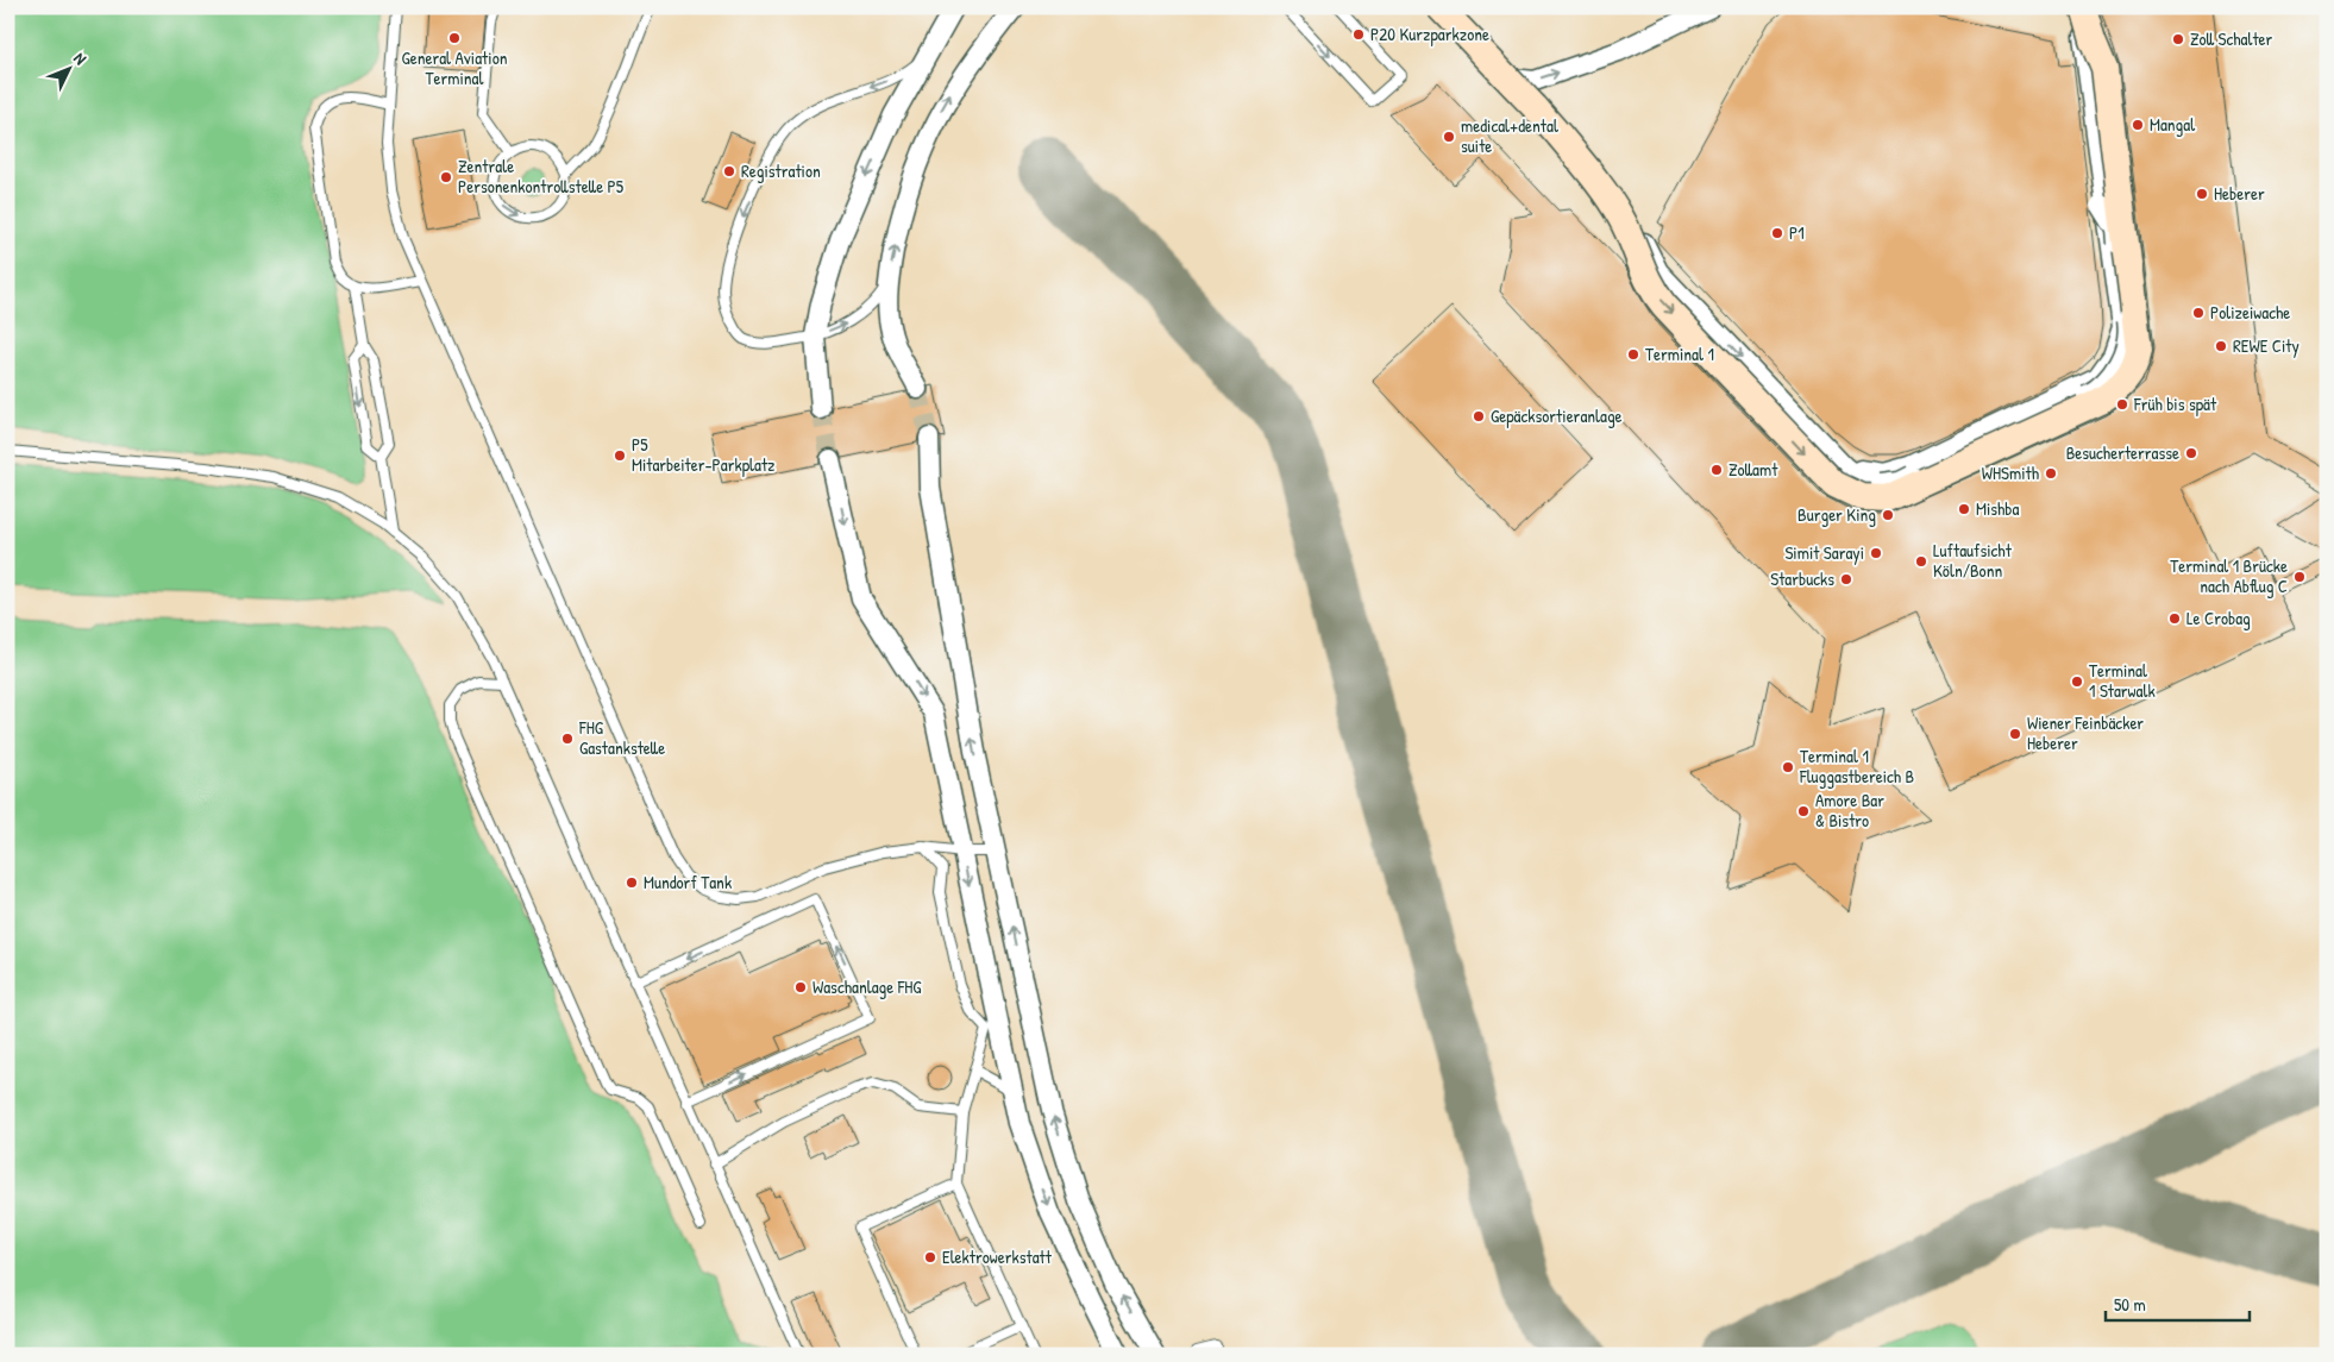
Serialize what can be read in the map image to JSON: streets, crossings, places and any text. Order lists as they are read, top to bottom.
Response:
{
  "places": [
    "P20 Kurzparkzone",
    "General Aviation Terminal",
    "Zoll Schalter",
    "Mangal",
    "medical+dental suite",
    "Registration",
    "Zentrale Personenkontrollstelle P5",
    "Heberer",
    "P1",
    "Polizeiwache",
    "REWE City",
    "Terminal 1",
    "Früh bis spät",
    "Gepäcksortieranlage",
    "Besucherterrasse",
    "P5 Mitarbeiter-Parkplatz",
    "Zollamt",
    "WHSmith",
    "Mishba",
    "Burger King",
    "Simit Sarayi",
    "Luftaufsicht Köln/Bonn",
    "Terminal 1 Brücke nach Abflug C",
    "Starbucks",
    "Le Crobag",
    "Terminal 1 Starwalk",
    "Wiener Feinbäcker Heberer",
    "FHG Gastankstelle",
    "Terminal 1 Fluggastbereich B",
    "Amore Bar & Bistro",
    "Mundorf Tank",
    "Waschanlage FHG",
    "Elektrowerkstatt"
  ],
  "scale_bar": "50 m",
  "north": "top right"
}
